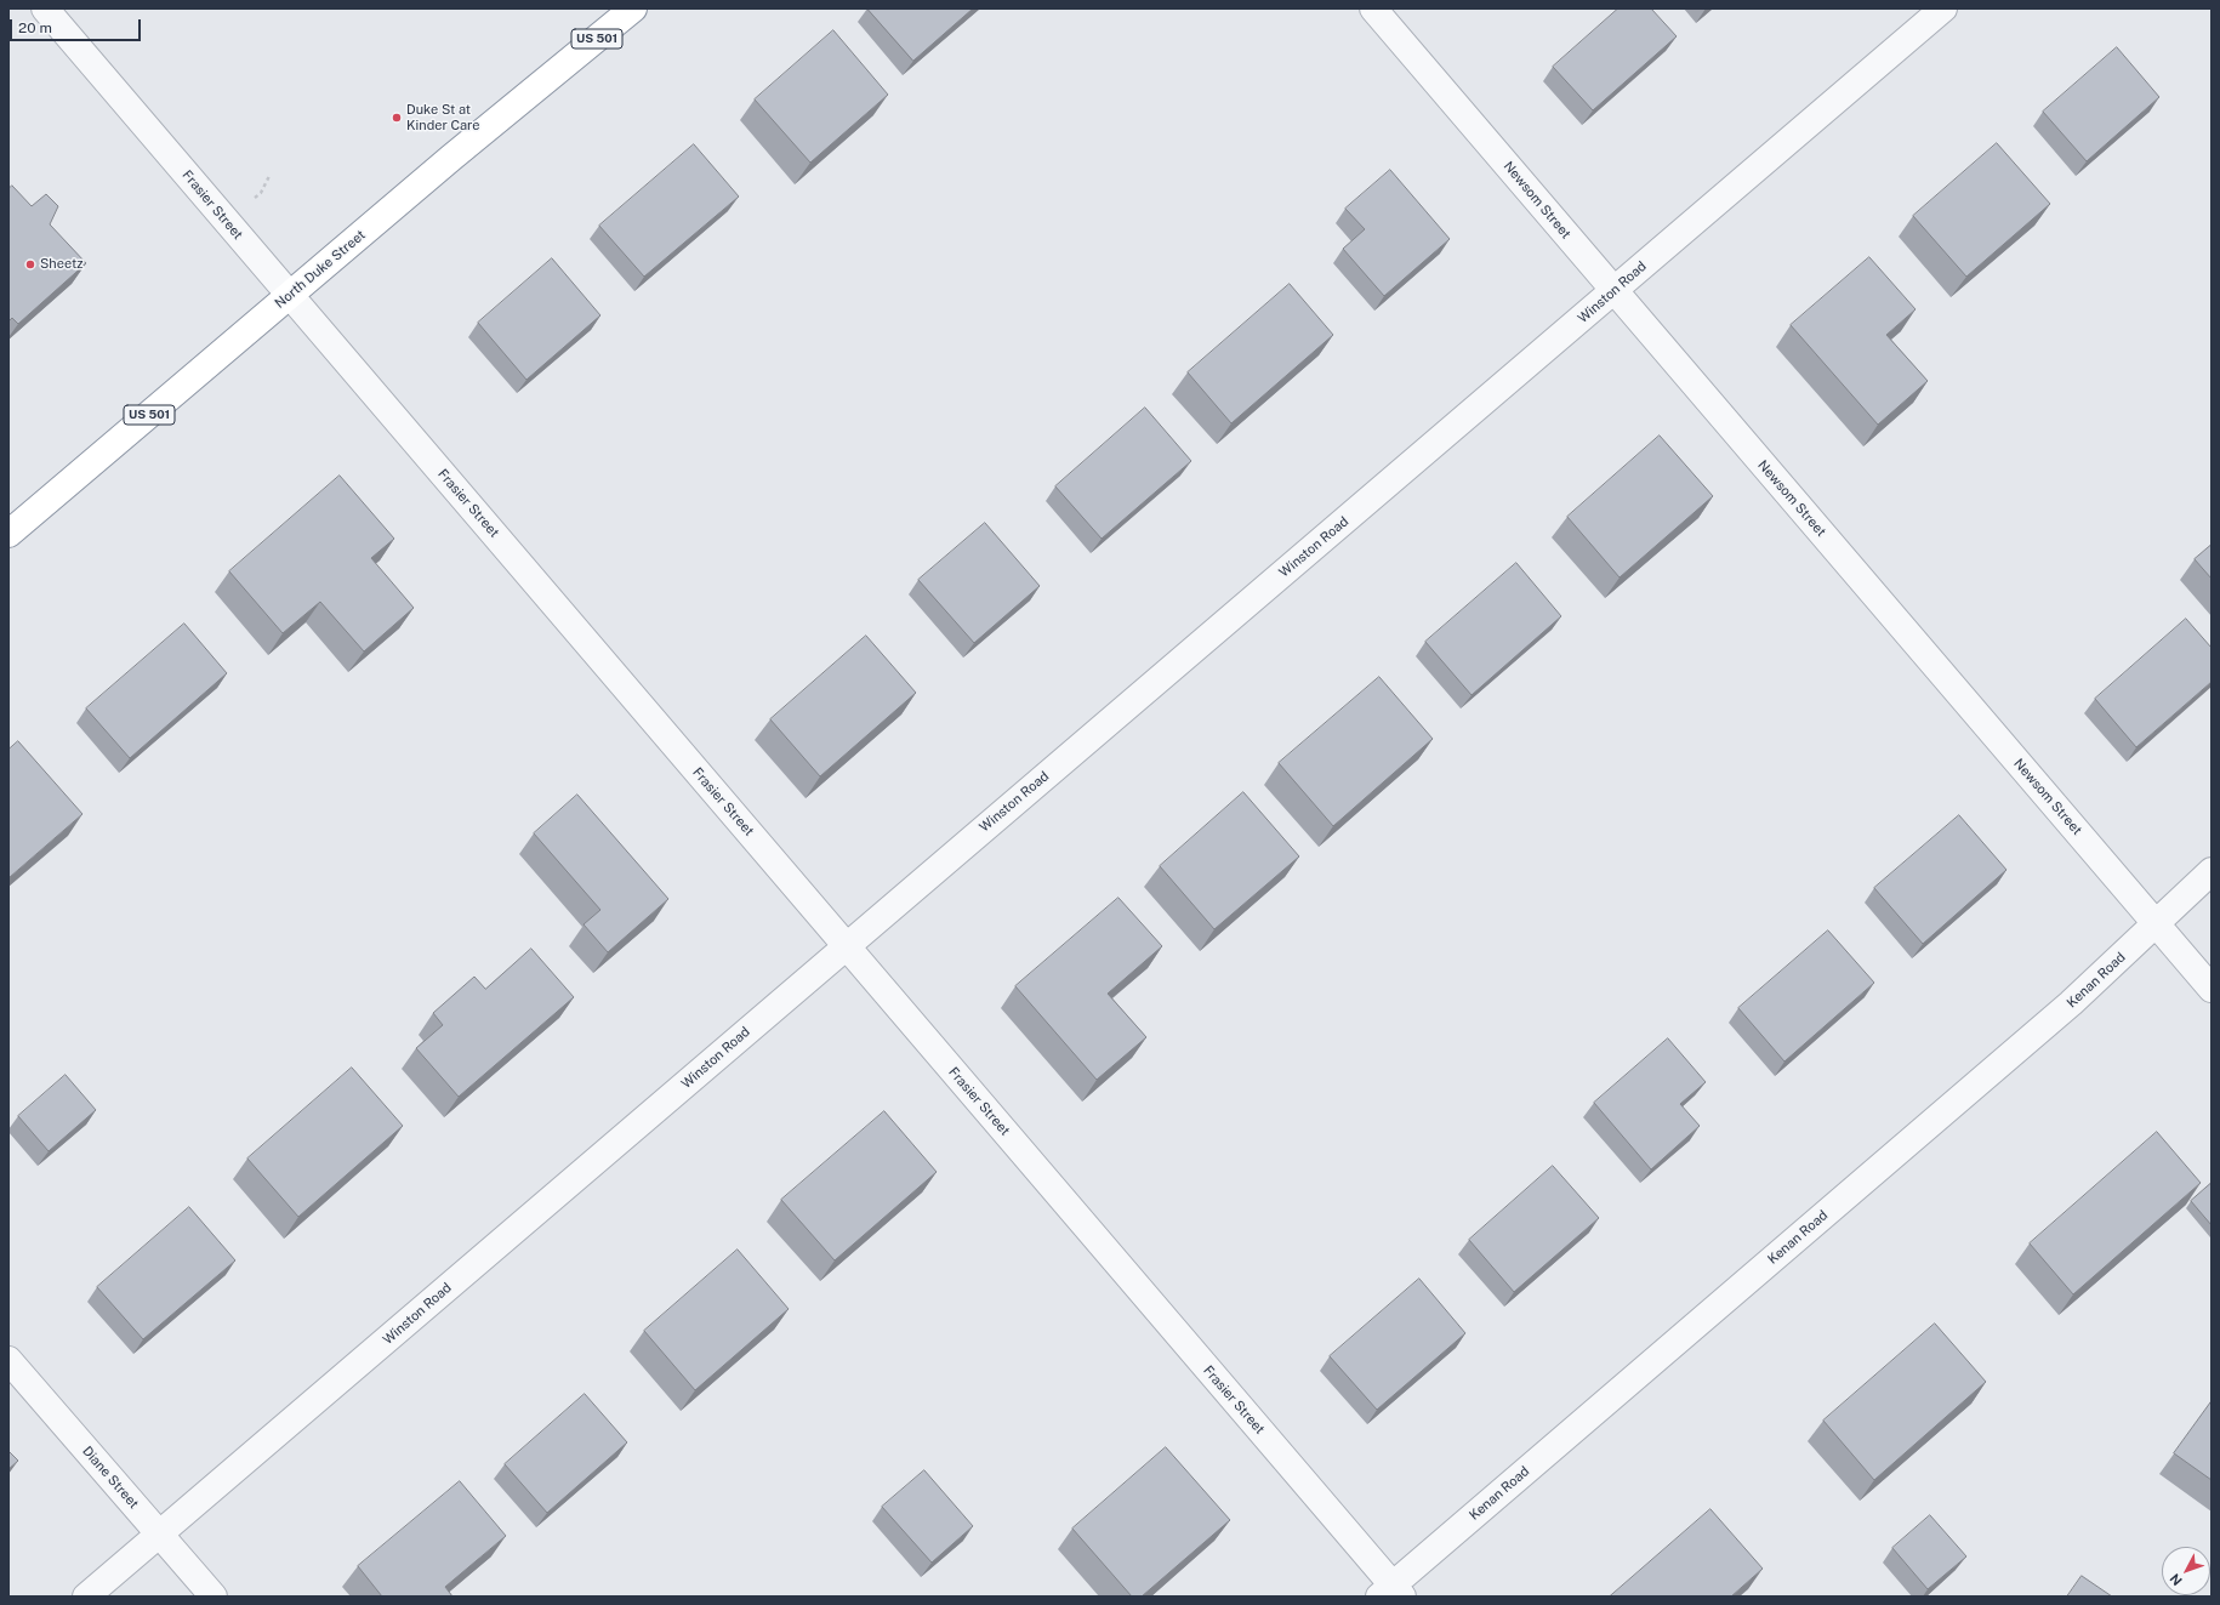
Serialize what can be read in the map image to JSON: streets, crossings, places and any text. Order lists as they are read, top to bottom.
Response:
{
  "streets": {
    "highway": ["US 501", "North Duke Street"],
    "street": [
      "Newsom Street",
      "Frasier Street",
      "Winston Road",
      "Kenan Road",
      "Diane Street"
    ]
  },
  "crossings": [
    ["Newsom Street", "Winston Road"],
    ["Newsom Street", "Kenan Road"],
    ["Frasier Street", "North Duke Street"],
    ["Frasier Street", "Winston Road"],
    ["Frasier Street", "Kenan Road"],
    ["Winston Road", "Diane Street"]
  ],
  "places": ["Duke St at Kinder Care", "Sheetz"],
  "scale_bar": "20 m",
  "north": "bottom left"
}
